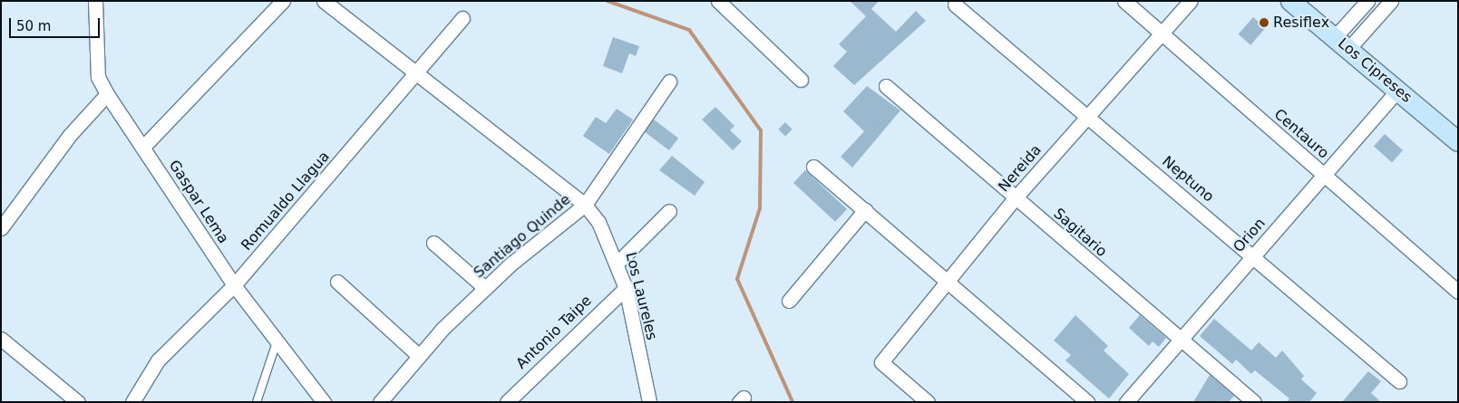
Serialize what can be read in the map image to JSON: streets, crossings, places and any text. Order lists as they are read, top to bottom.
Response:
{
  "streets": {
    "street": [
      "Los Cipreses",
      "Centauro",
      "Nereida",
      "Neptuno",
      "Romualdo Llagua",
      "Gaspar Lema",
      "Sagitario",
      "Orion",
      "Santiago Quinde",
      "Los Laureles",
      "Antonio Taipe"
    ]
  },
  "crossings": [
    ["Los Cipreses", "Orion"],
    ["Centauro", "Nereida"],
    ["Centauro", "Orion"],
    ["Nereida", "Neptuno"],
    ["Nereida", "Sagitario"],
    ["Neptuno", "Orion"],
    ["Romualdo Llagua", "Gaspar Lema"],
    ["Romualdo Llagua", "Los Laureles"],
    ["Sagitario", "Orion"],
    ["Santiago Quinde", "Los Laureles"],
    ["Los Laureles", "Antonio Taipe"]
  ],
  "places": ["Resiflex"],
  "scale_bar": "50 m"
}
